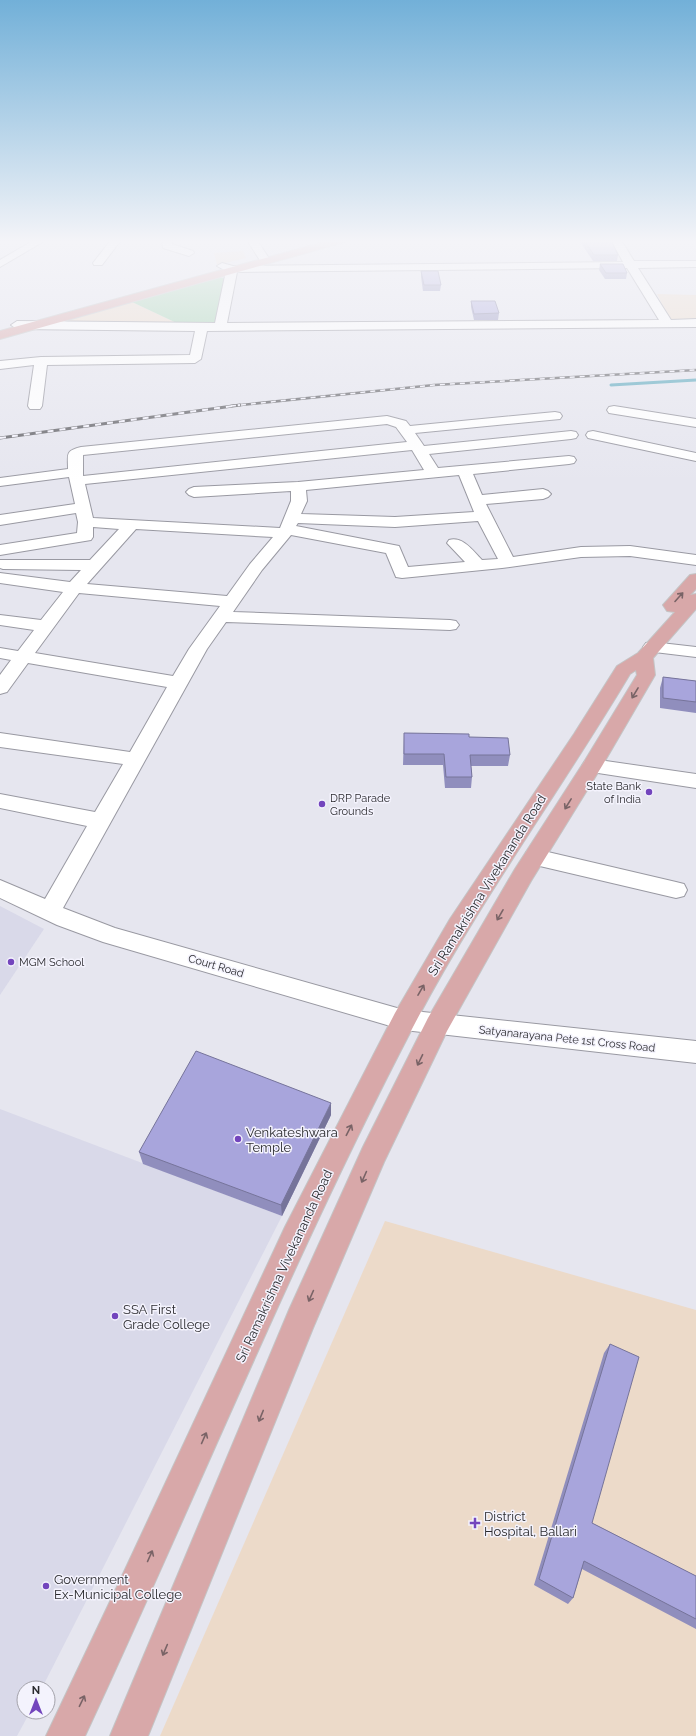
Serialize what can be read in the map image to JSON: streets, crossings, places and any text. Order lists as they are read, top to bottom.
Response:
{
  "streets": {
    "main road": ["Sri Ramakrishna Vivekananda Road"],
    "street": ["Court Road", "Satyanarayana Pete 1st Cross Road"]
  },
  "crossings": [
    ["Sri Ramakrishna Vivekananda Road", "Court Road"],
    ["Sri Ramakrishna Vivekananda Road", "Satyanarayana Pete 1st Cross Road"],
    ["Court Road", "Satyanarayana Pete 1st Cross Road"]
  ],
  "places": {
    "other": [
      "State Bank of India",
      "DRP Parade Grounds",
      "MGM School",
      "Venkateshwara Temple",
      "SSA First Grade College",
      "Government Ex-Municipal College"
    ],
    "health": ["District Hospital, Ballari"]
  },
  "north": "top"
}
